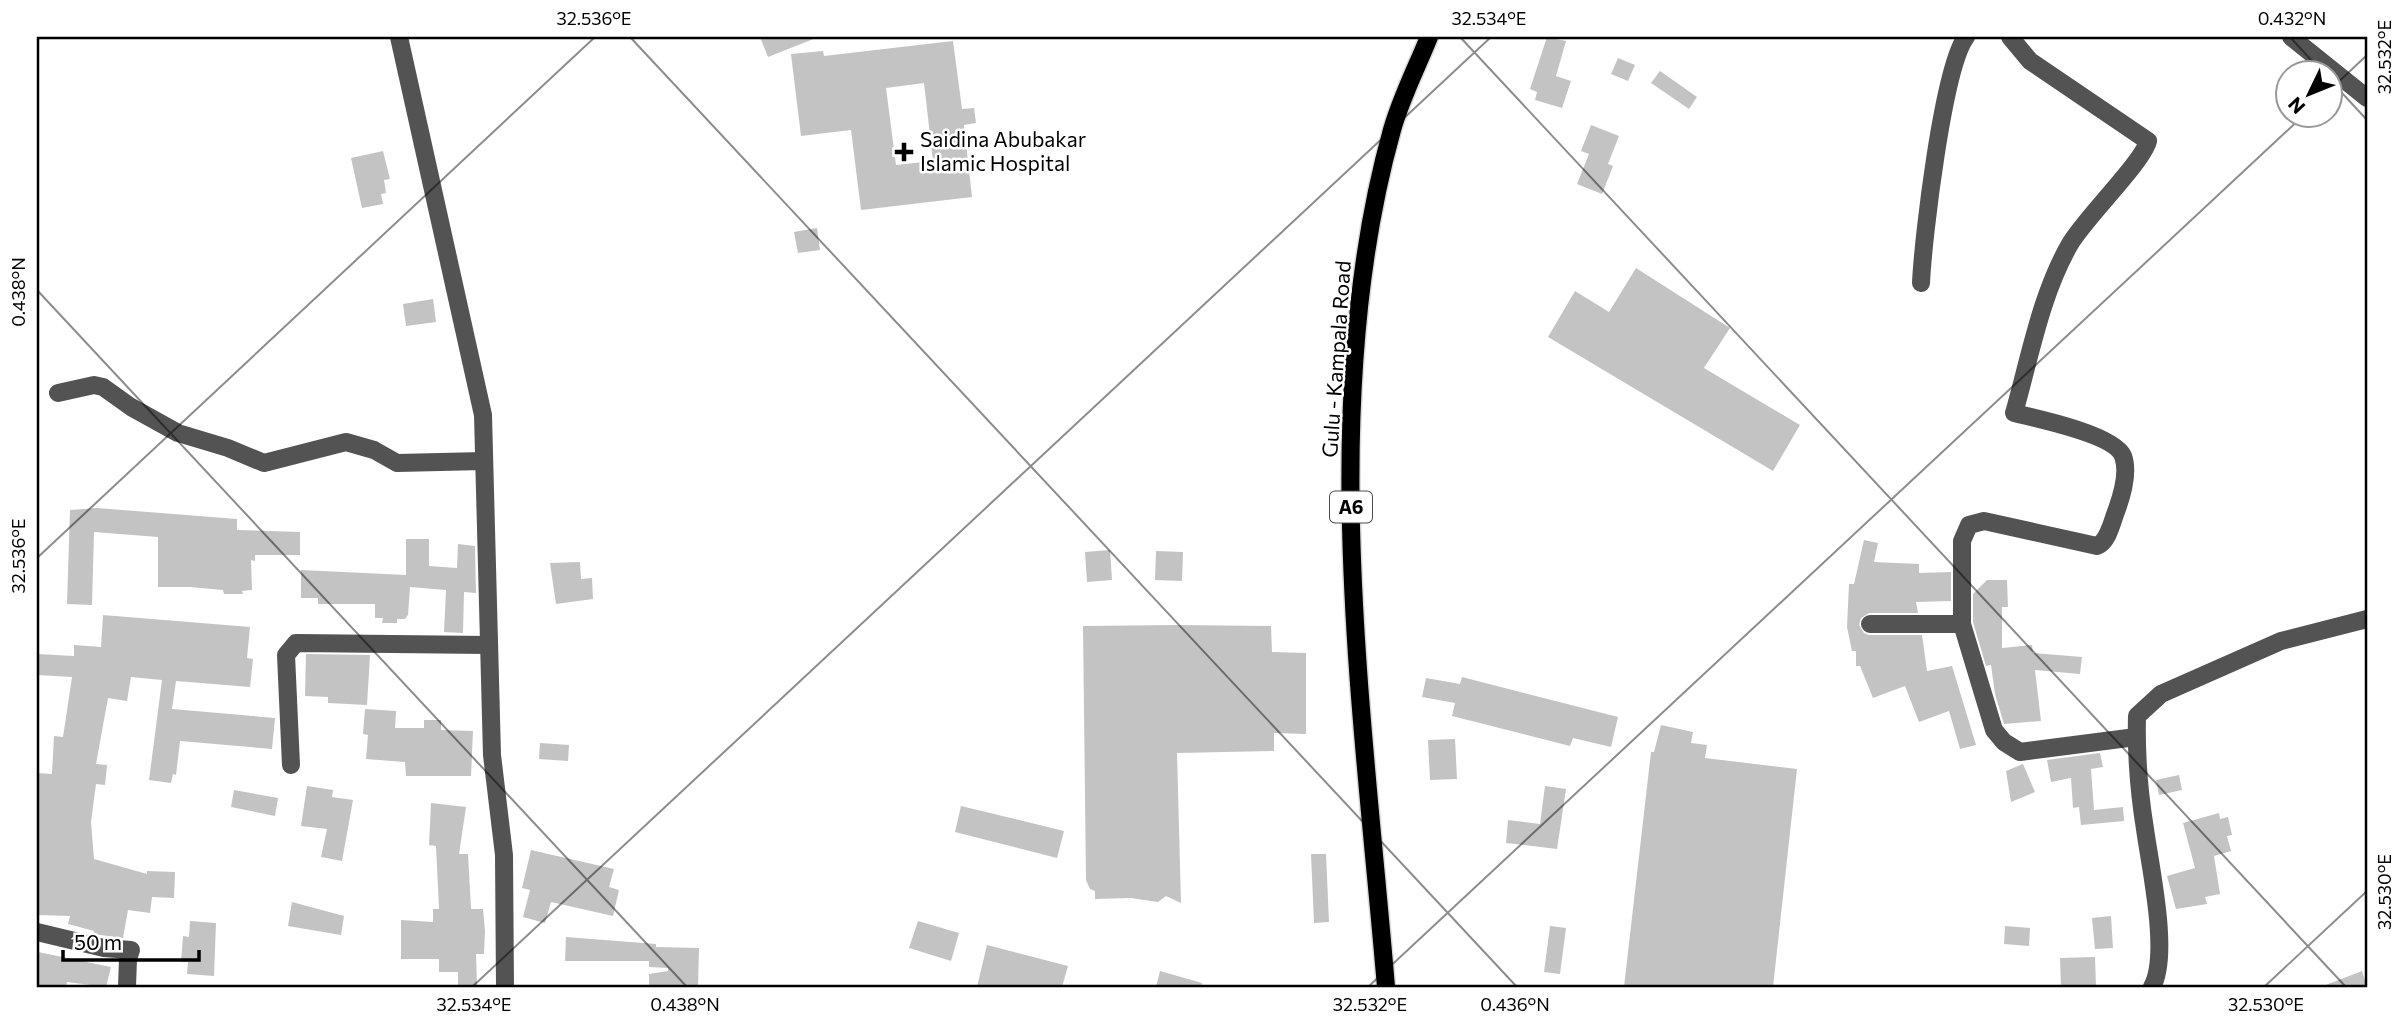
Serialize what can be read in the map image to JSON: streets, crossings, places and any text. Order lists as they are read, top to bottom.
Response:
{
  "streets": {
    "main road": ["Gulu - Kampala Road", "A6"]
  },
  "places": {
    "health": ["Saidina Abubakar Islamic Hospital"]
  },
  "scale_bar": "50 m",
  "north": "bottom left",
  "coordinates": [
    "32.536°E",
    "32.534°E",
    "0.432°N",
    "32.532°E",
    "0.438°N",
    "32.530°E",
    "0.436°N"
  ]
}
